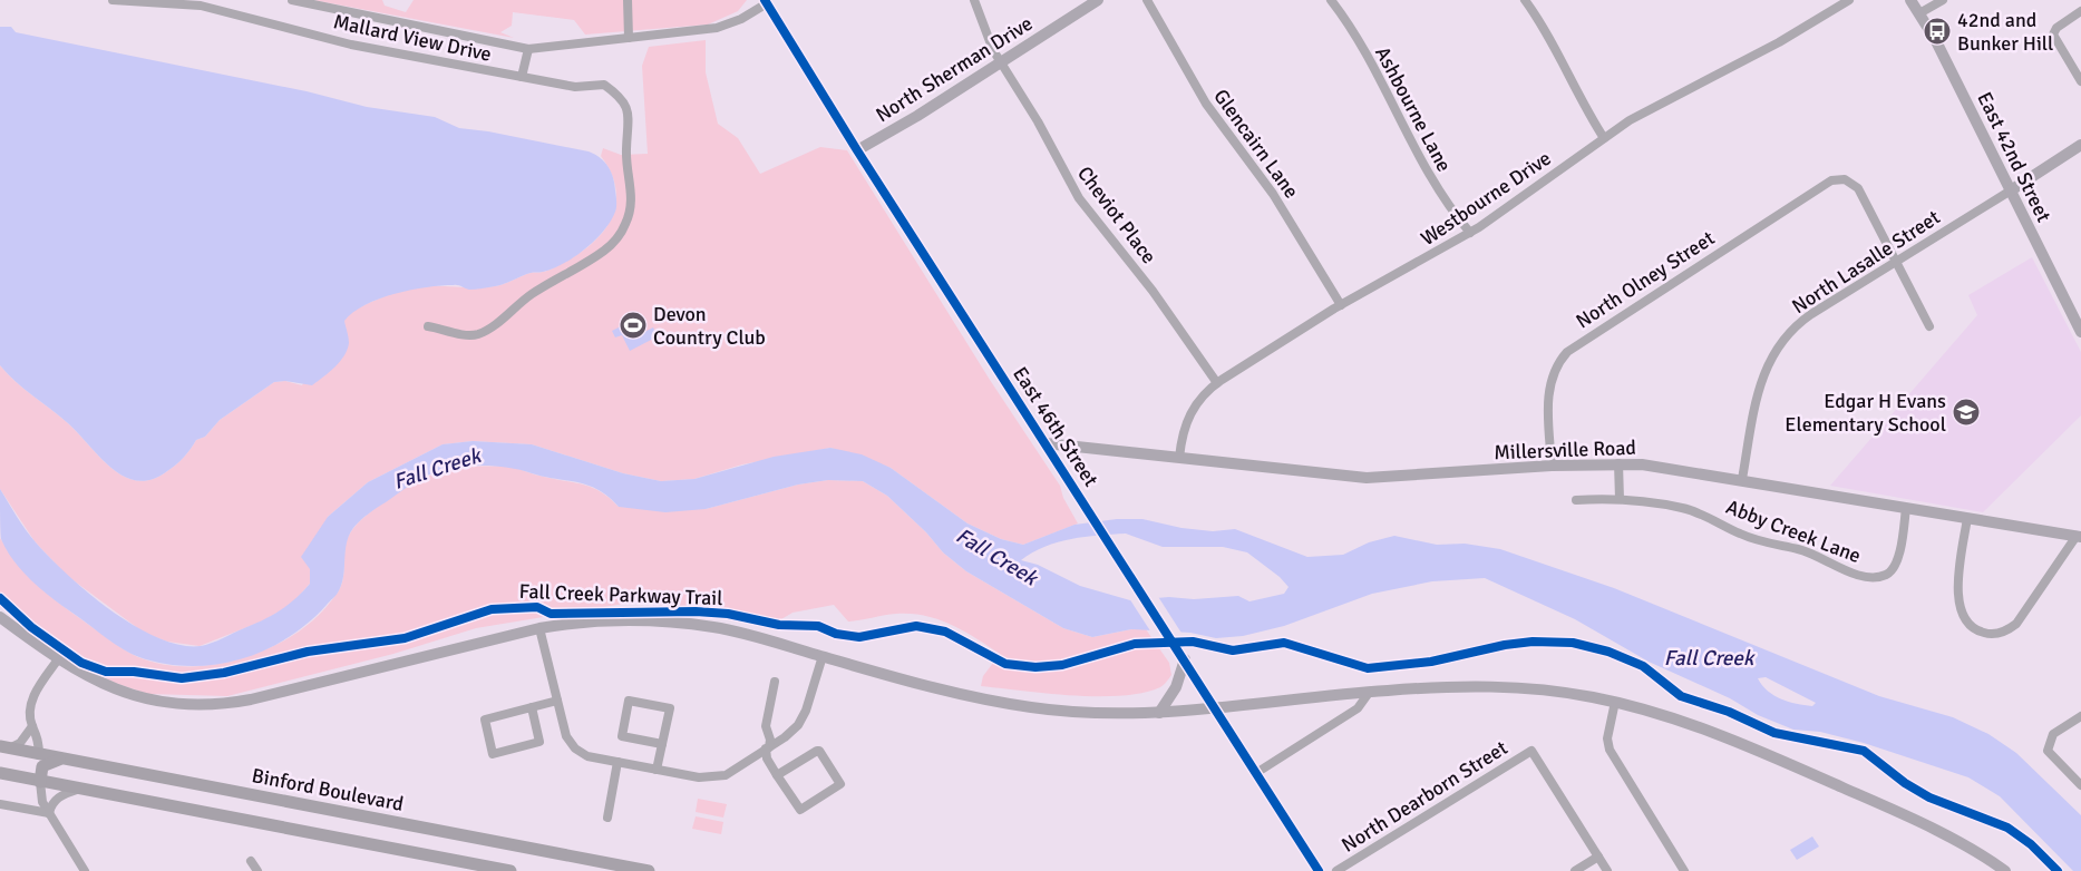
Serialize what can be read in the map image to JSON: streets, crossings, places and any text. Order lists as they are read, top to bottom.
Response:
{
  "streets": {
    "main road": [
      "North Sherman Drive",
      "East 42nd Street",
      "East 46th Street",
      "Millersville Road",
      "Binford Boulevard"
    ],
    "street": [
      "Mallard View Drive",
      "Ashbourne Lane",
      "Glencairn Lane",
      "Westbourne Drive",
      "Cheviot Place",
      "North Lasalle Street",
      "North Olney Street",
      "Abby Creek Lane",
      "North Dearborn Street"
    ],
    "cycle path": ["Fall Creek Parkway Trail"]
  },
  "crossings": [
    ["North Sherman Drive", "Cheviot Place"],
    ["North Sherman Drive", "East 46th Street"],
    ["Ashbourne Lane", "Westbourne Drive"],
    ["Glencairn Lane", "Westbourne Drive"],
    ["East 42nd Street", "North Lasalle Street"],
    ["Westbourne Drive", "Cheviot Place"],
    ["Westbourne Drive", "Millersville Road"],
    ["North Lasalle Street", "North Olney Street"],
    ["North Lasalle Street", "Millersville Road"],
    ["North Olney Street", "Millersville Road"],
    ["East 46th Street", "Millersville Road"],
    ["Millersville Road", "Abby Creek Lane"]
  ],
  "water": ["Fall Creek"],
  "places": {
    "bus stop": ["42nd and Bunker Hill"],
    "sports": ["Devon Country Club"],
    "school or university": ["Edgar H Evans Elementary School"]
  }
}
